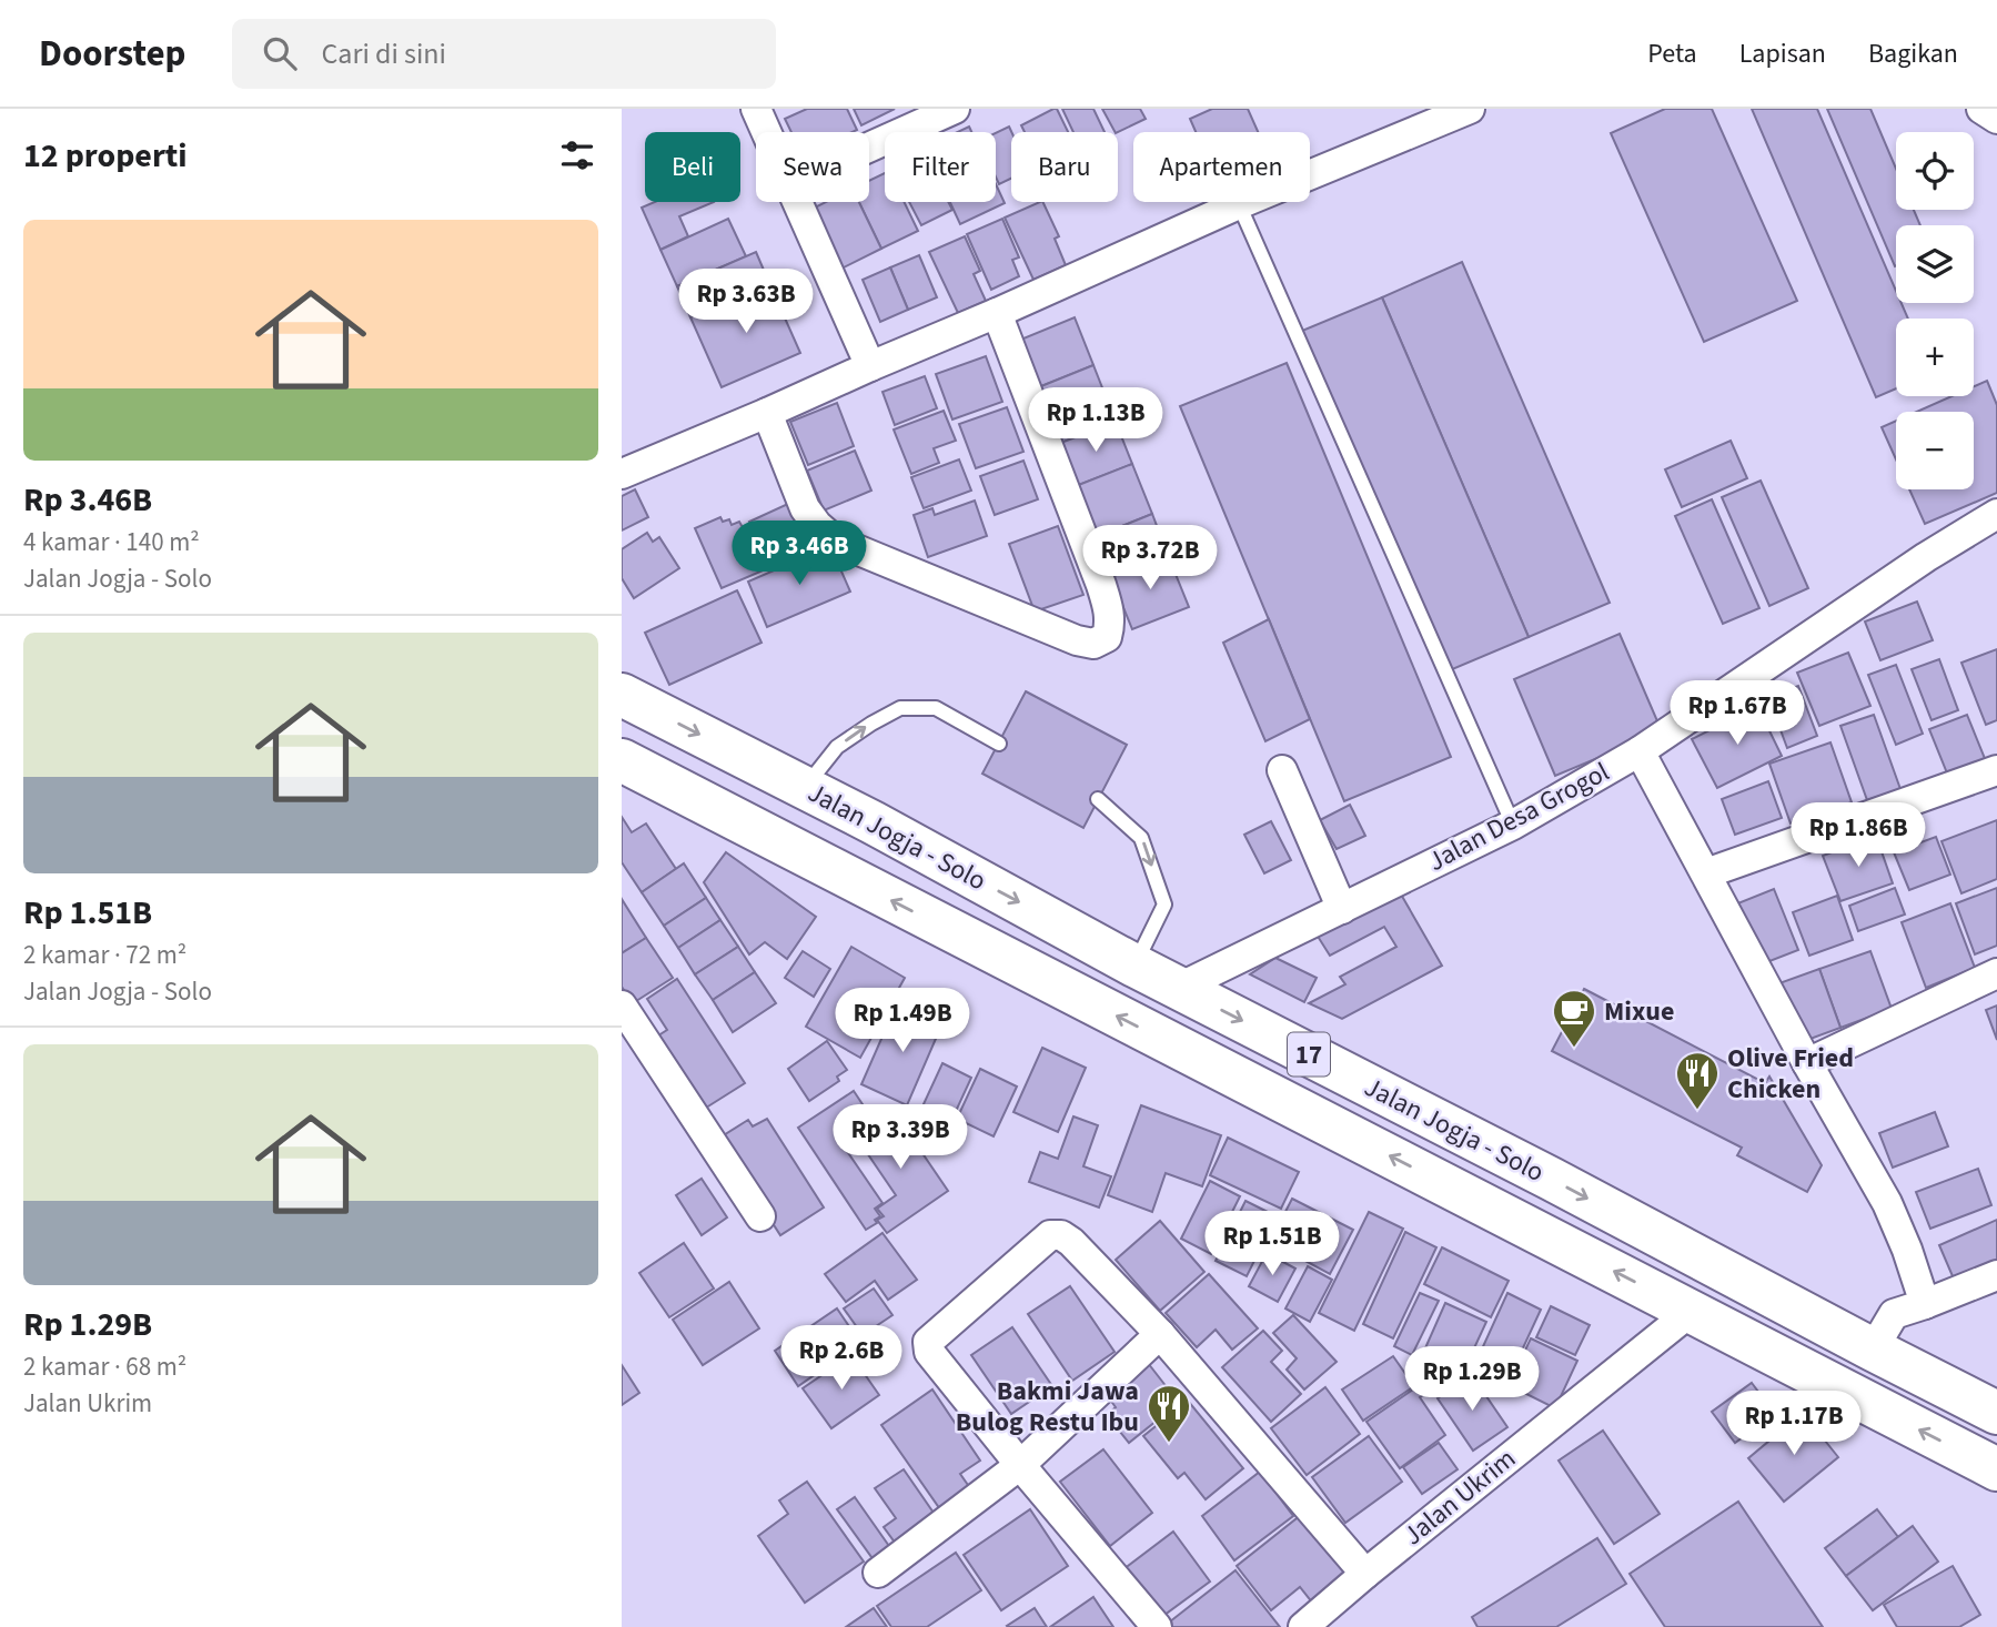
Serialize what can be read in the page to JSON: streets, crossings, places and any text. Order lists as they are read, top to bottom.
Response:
{
  "streets": {
    "highway": ["Jalan Jogja - Solo", "17"],
    "street": ["Jalan Desa Grogol", "Jalan Ukrim"]
  },
  "crossings": [
    ["Jalan Desa Grogol", "Jalan Jogja - Solo"],
    ["Jalan Jogja - Solo", "Jalan Ukrim"]
  ],
  "places": {
    "cafe": ["Mixue"],
    "restaurant": ["Olive Fried Chicken", "Bakmi Jawa Bulog Restu Ibu"]
  },
  "page": {
    "header": "Doorstep",
    "search": "Cari di sini",
    "nav": ["Peta", "Lapisan", "Bagikan"],
    "heading": "12 properti",
    "map_buttons": ["+", "−"],
    "chip": [
      "Beli",
      "Sewa",
      "Filter",
      "Baru",
      "Apartemen"
    ],
    "list": [
      {
        "name": "Rp 3.46B",
        "note": "4 kamar · 140 m² · Jalan Jogja - Solo"
      },
      {
        "name": "Rp 1.51B",
        "note": "2 kamar · 72 m² · Jalan Jogja - Solo"
      },
      {
        "name": "Rp 1.29B",
        "note": "2 kamar · 68 m² · Jalan Ukrim"
      }
    ],
    "price": [
      "Rp 3.63B",
      "Rp 1.13B",
      "Rp 3.46B",
      "Rp 3.72B",
      "Rp 1.67B",
      "Rp 1.86B",
      "Rp 1.49B",
      "Rp 3.39B",
      "Rp 1.51B",
      "Rp 2.6B",
      "Rp 1.29B",
      "Rp 1.17B"
    ]
  }
}
